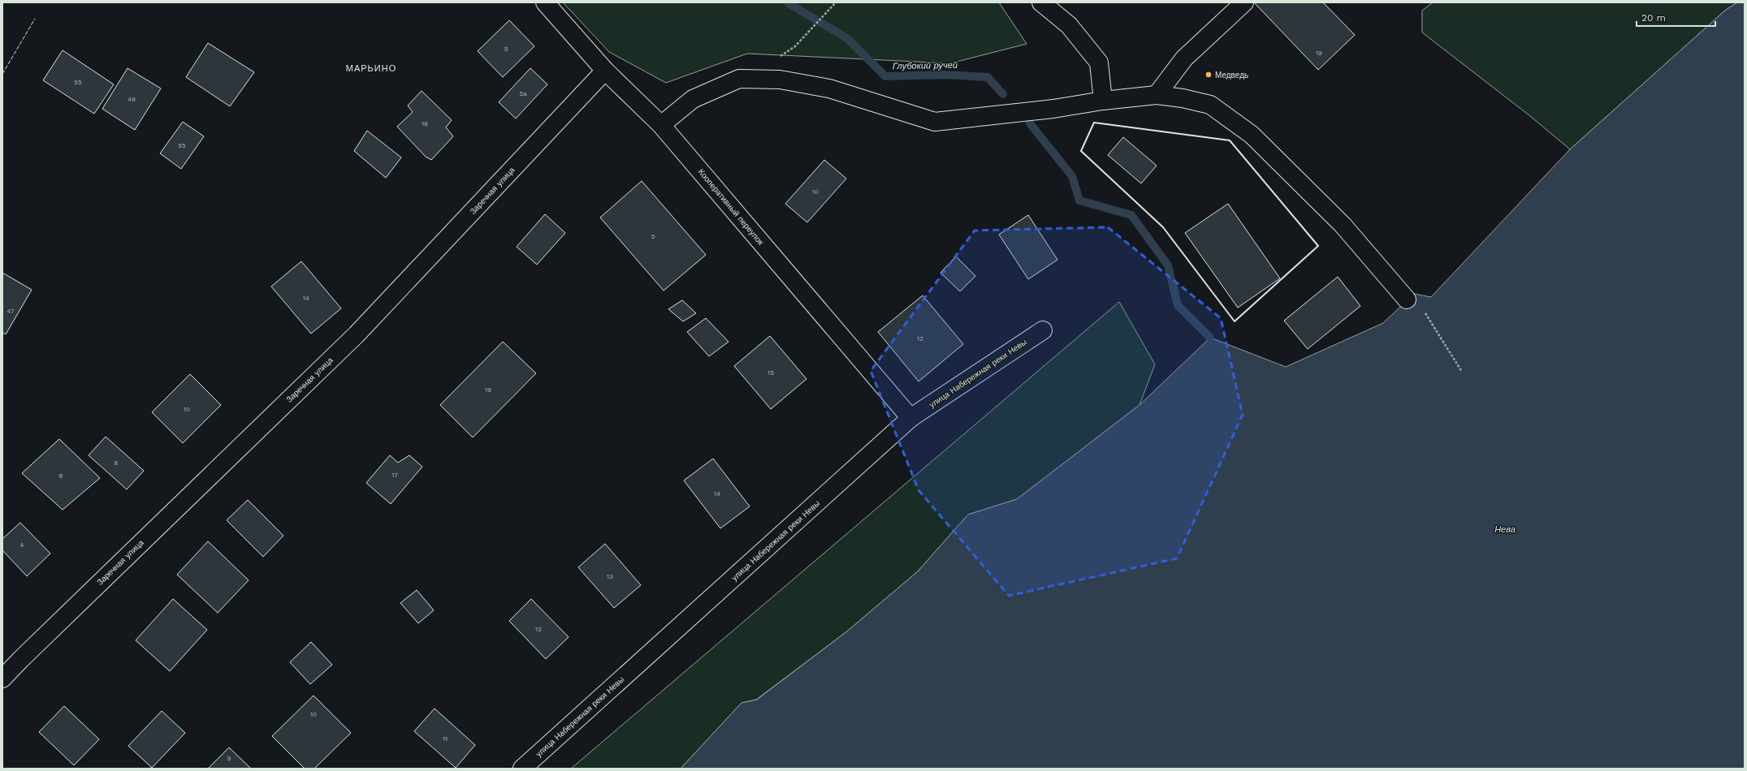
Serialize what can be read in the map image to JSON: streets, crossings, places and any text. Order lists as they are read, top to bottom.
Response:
{
  "streets": {
    "street": ["Заречная улица", "Кооперативный переулок", "улица Набережная реки Невы"]
  },
  "crossings": [
    ["Заречная улица", "Кооперативный переулок"],
    ["Кооперативный переулок", "улица Набережная реки Невы"]
  ],
  "districts": ["МАРЬИНО"],
  "water": ["Глубокий ручей", "Нева"],
  "places": ["Медведь"],
  "house_numbers": [
    "5",
    "19",
    "55",
    "5а",
    "49",
    "18",
    "55",
    "10",
    "5",
    "14",
    "47",
    "12",
    "15",
    "19",
    "10",
    "8",
    "17",
    "6",
    "14",
    "4",
    "13",
    "12",
    "10",
    "11",
    "9"
  ],
  "scale_bar": "20 m"
}
